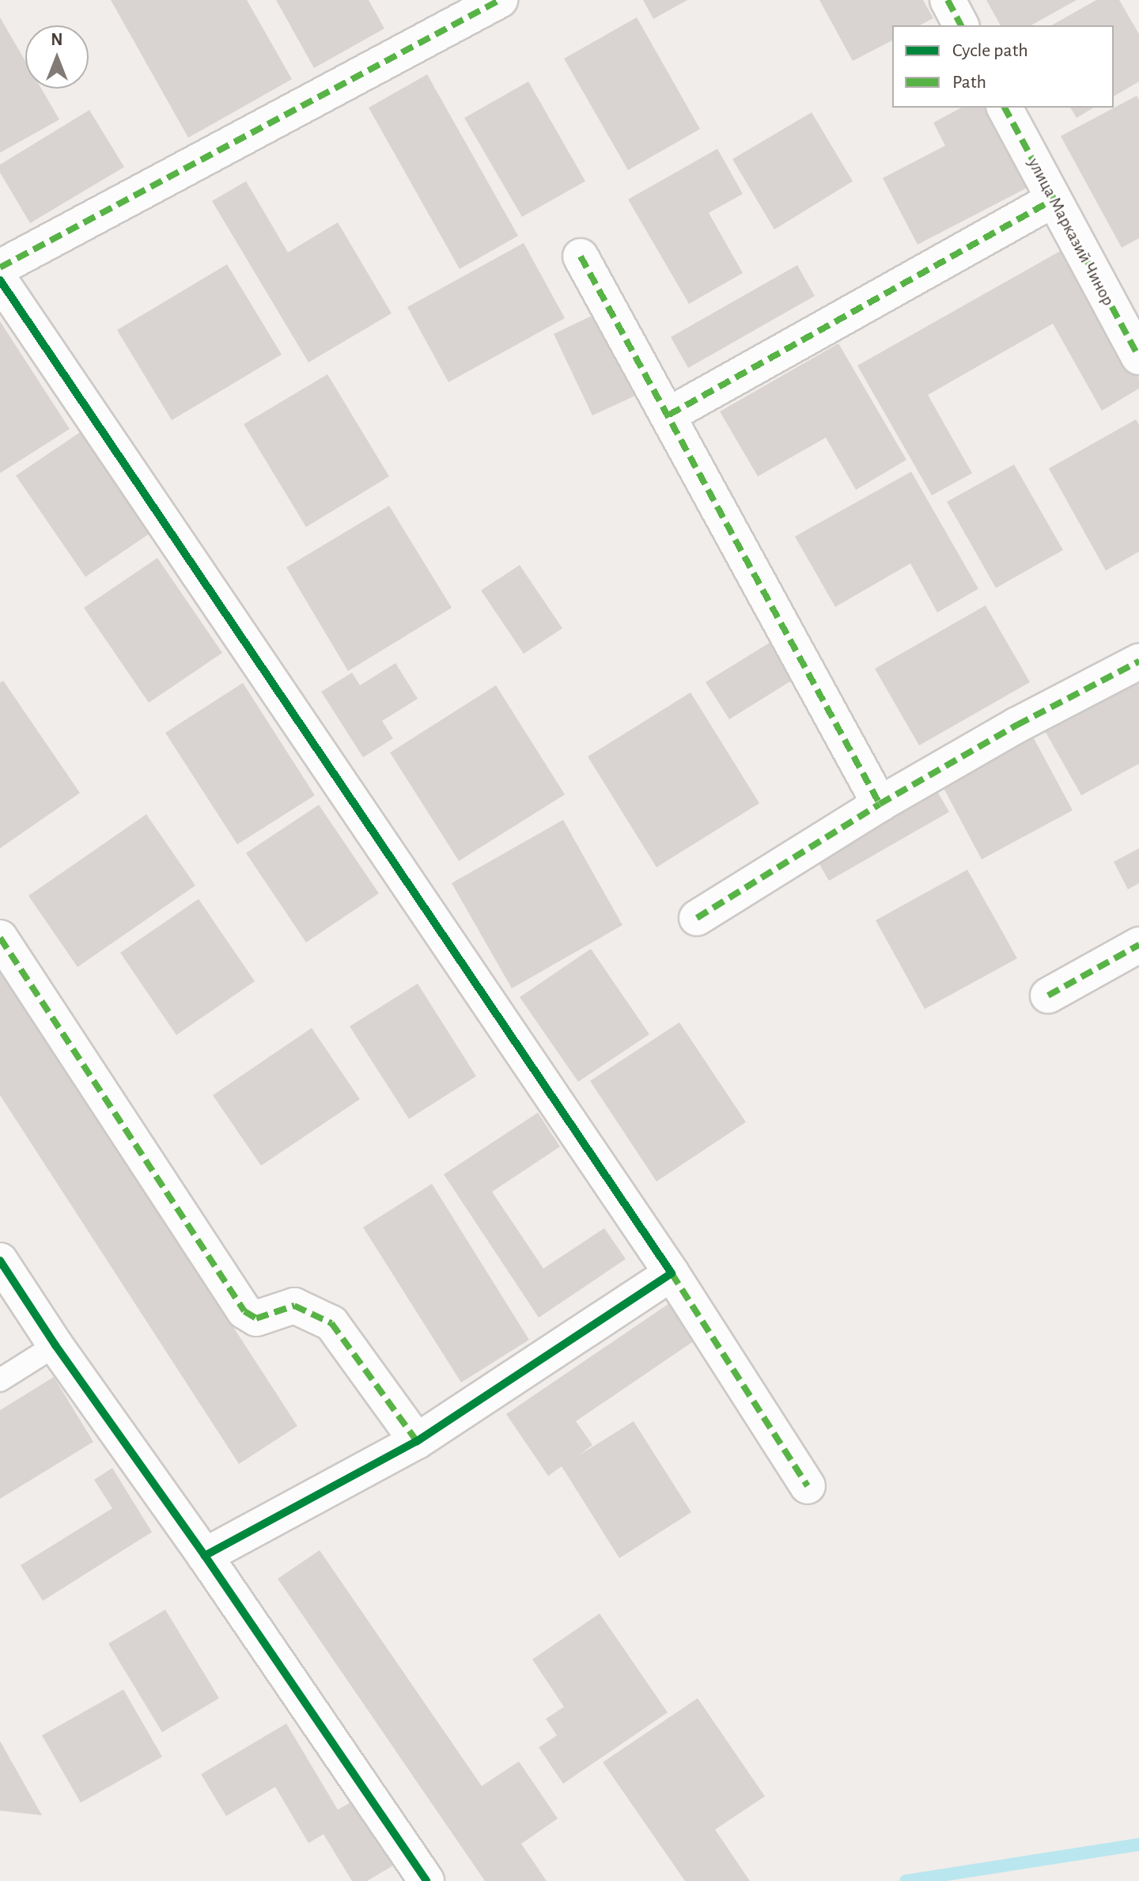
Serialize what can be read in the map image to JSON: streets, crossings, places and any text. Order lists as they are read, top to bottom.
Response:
{
  "streets": {
    "street": ["улица Марказий Чинор"]
  },
  "legend": ["Cycle path", "Path"],
  "north": "top"
}
